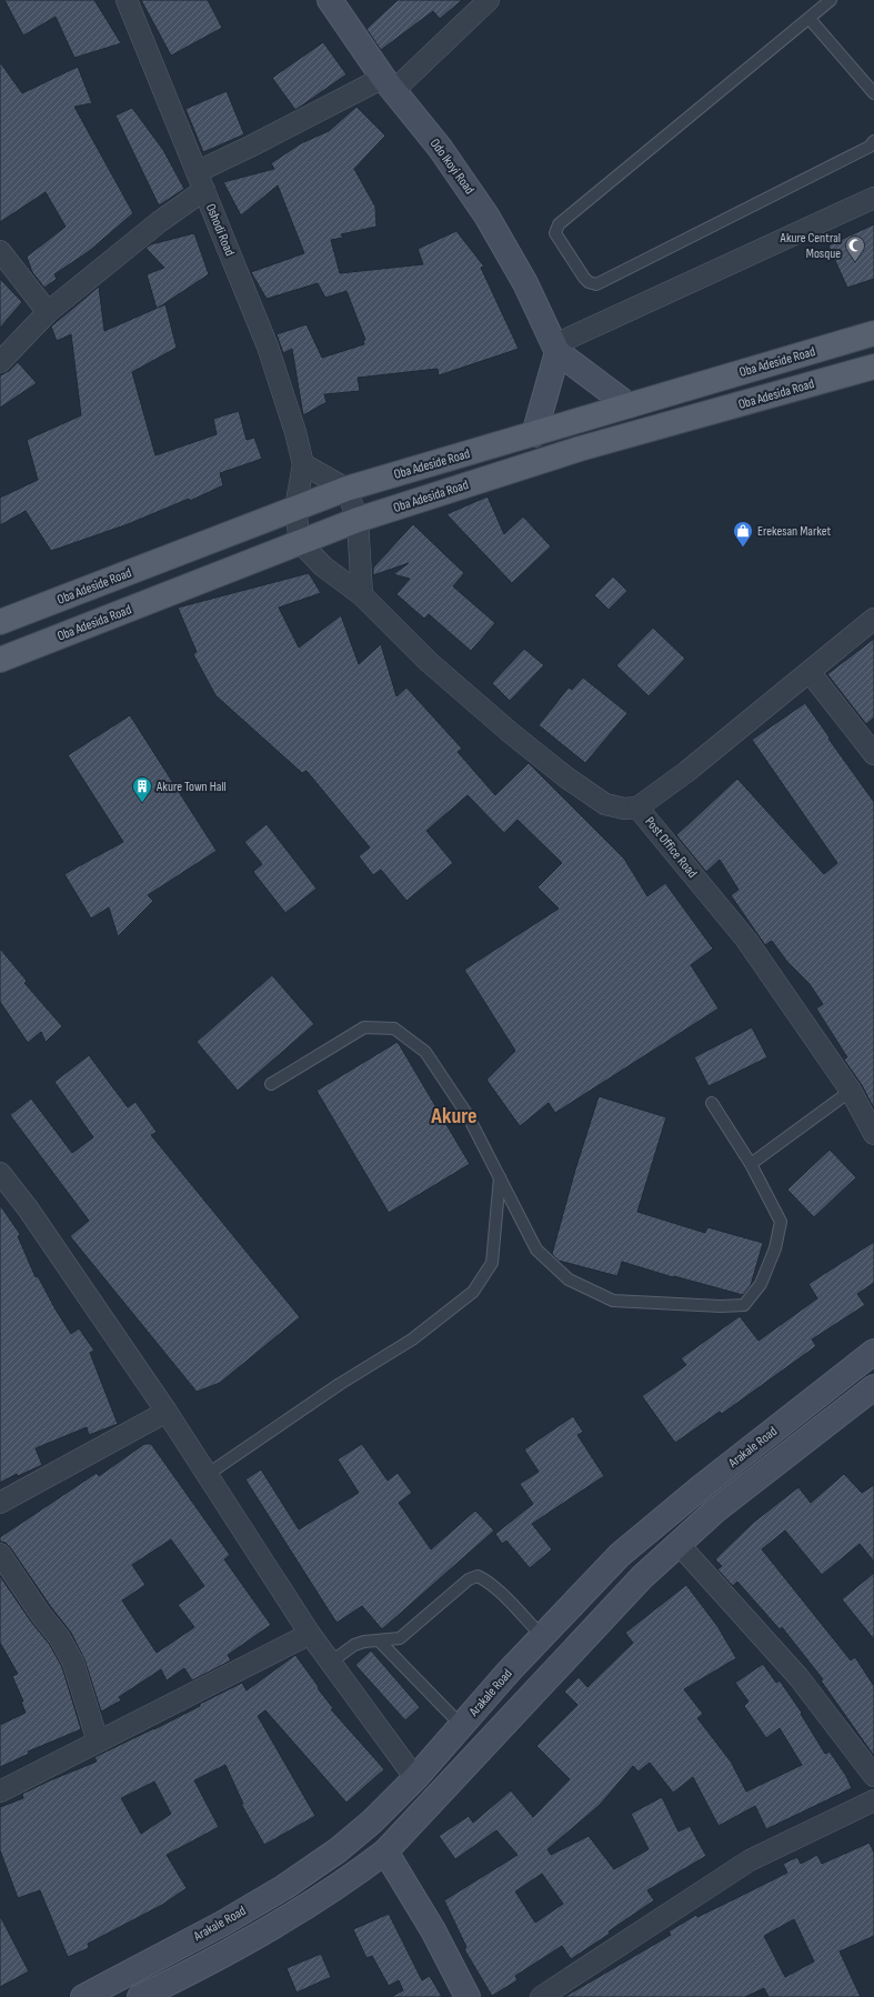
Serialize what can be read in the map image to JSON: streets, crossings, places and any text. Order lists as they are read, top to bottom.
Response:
{
  "streets": {
    "main road": [
      "Odo Ikoyi Road",
      "Oba Adeside Road",
      "Oba Adesida Road",
      "Arakale Road"
    ],
    "street": ["Oshodi Road", "Post Office Road"]
  },
  "crossings": [
    ["Oba Adesida Road", "Post Office Road"]
  ],
  "districts": ["Akure"],
  "places": {
    "mosque": ["Akure Central Mosque"],
    "shop": ["Erekesan Market"],
    "building": ["Akure Town Hall"]
  }
}
